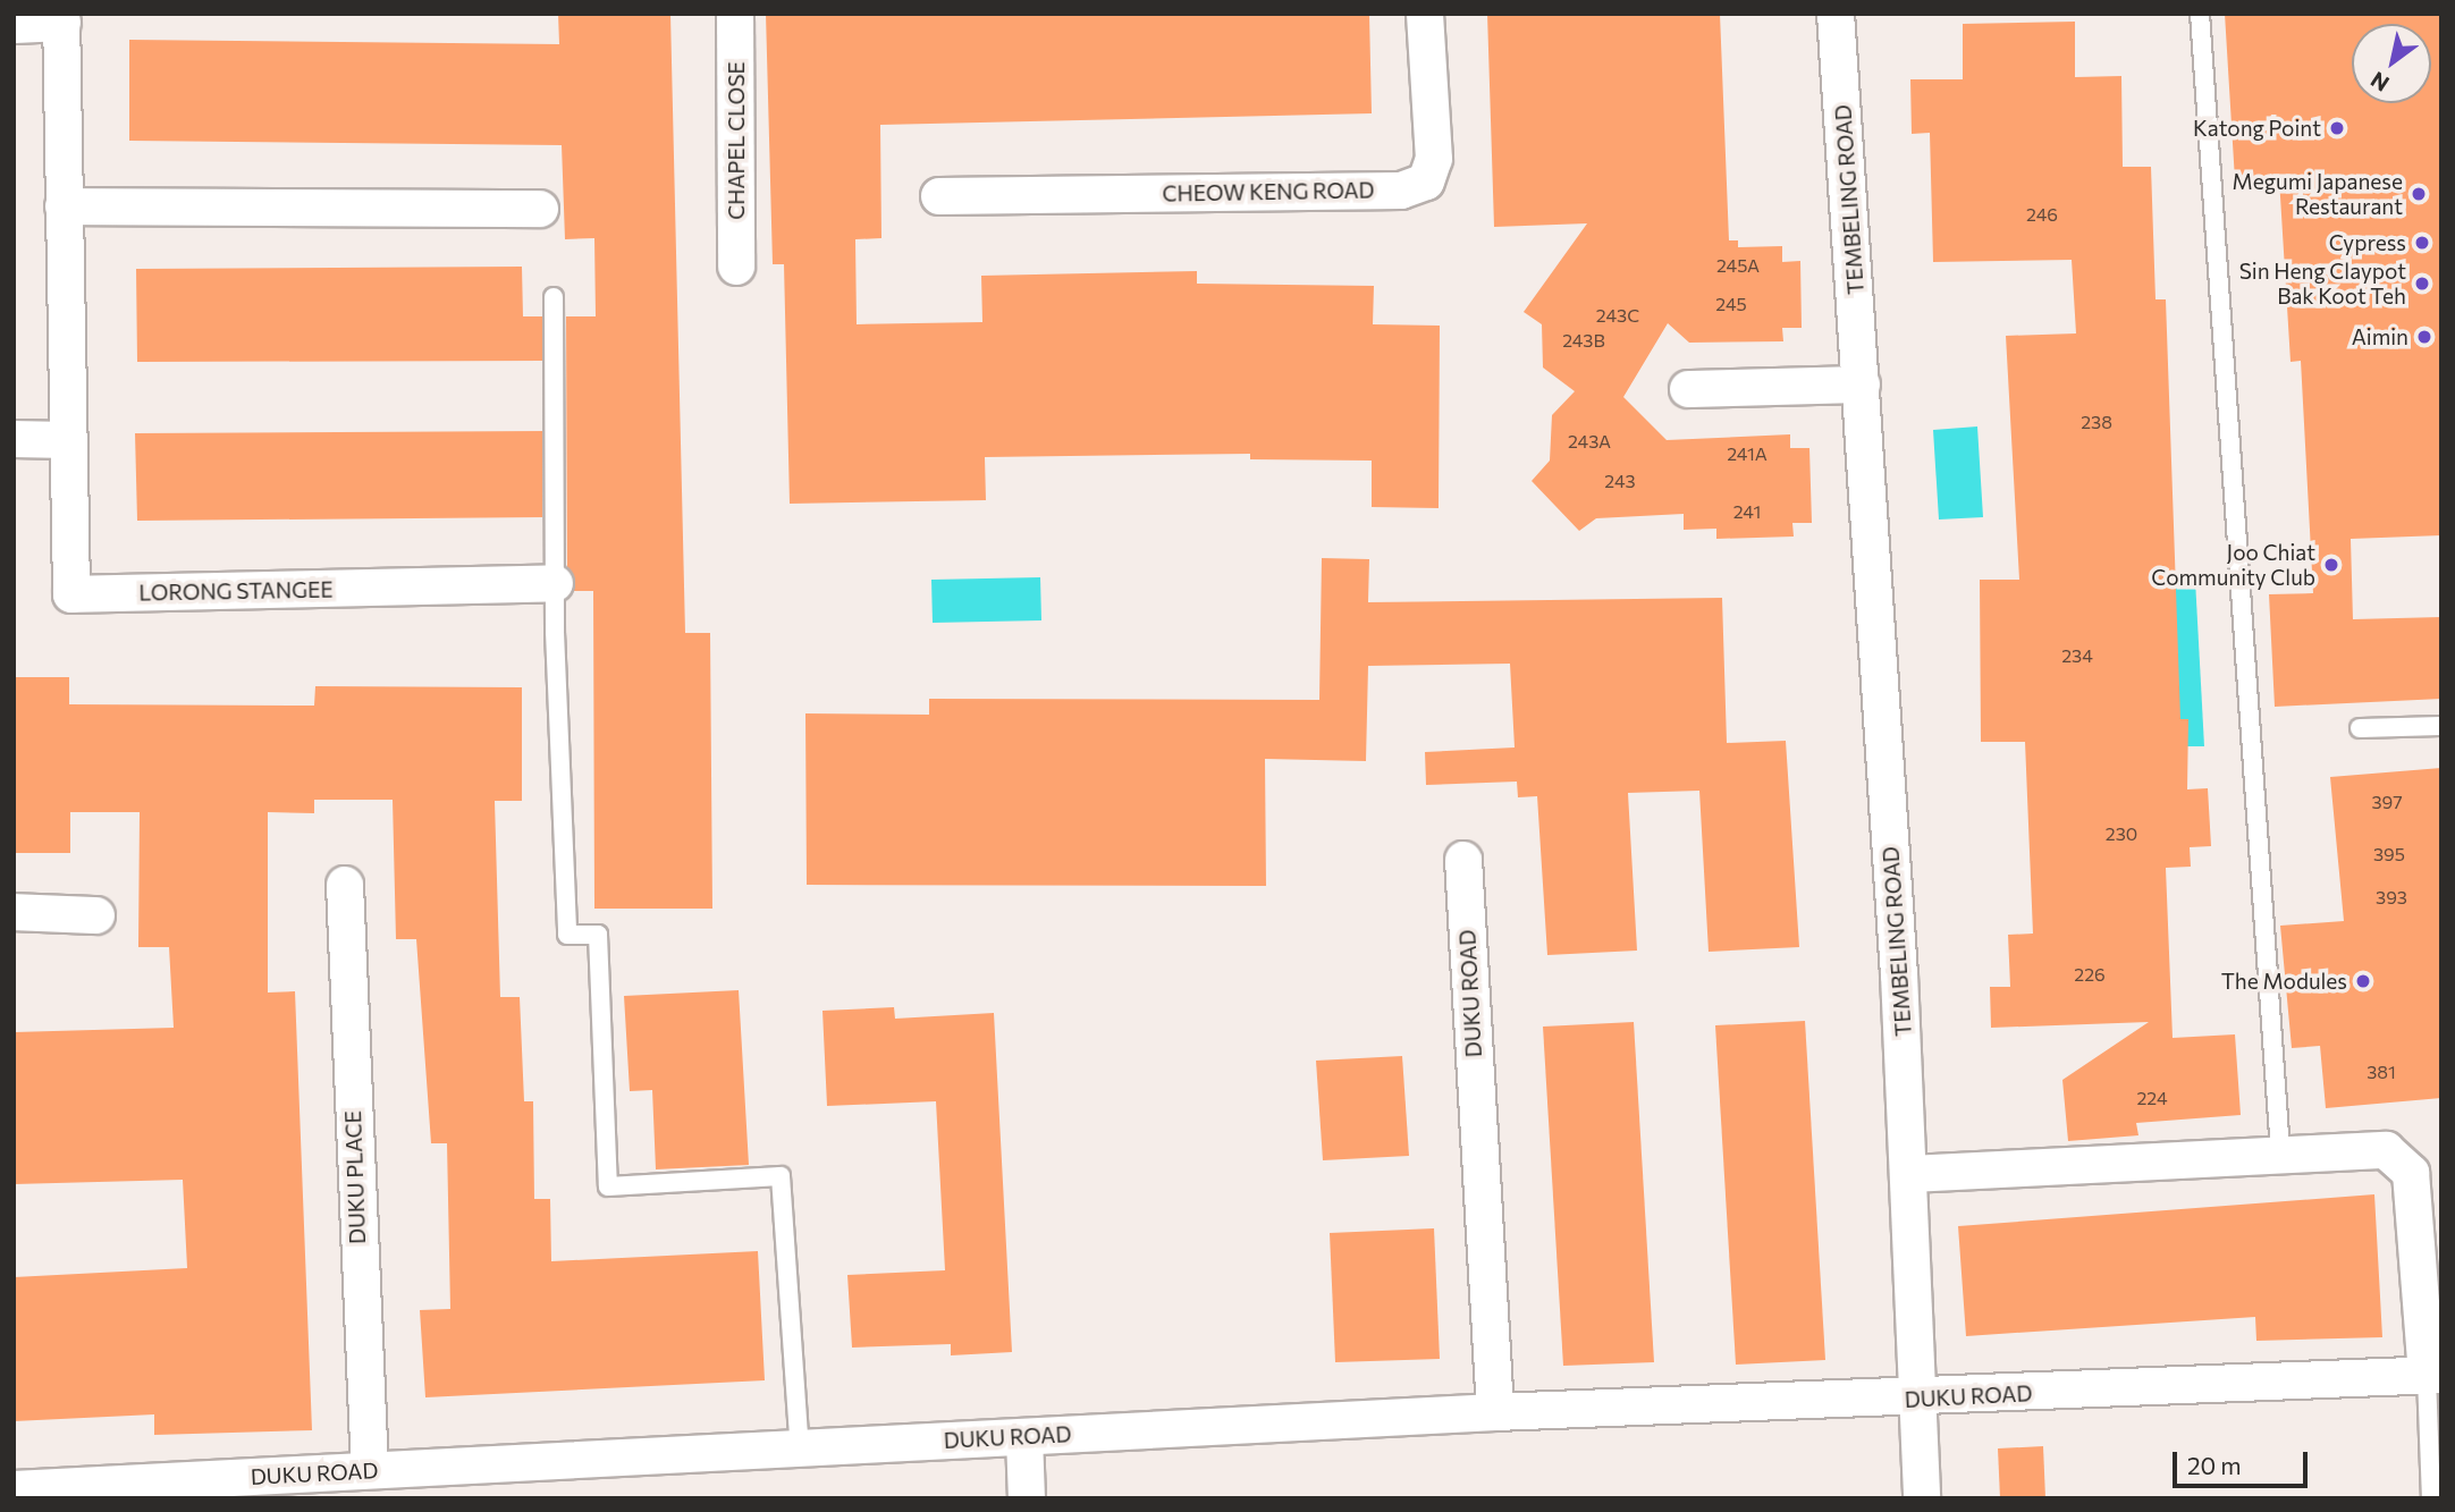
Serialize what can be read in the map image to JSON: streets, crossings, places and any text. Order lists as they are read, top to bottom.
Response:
{
  "streets": {
    "street": [
      "CHAPEL CLOSE",
      "CHEOW KENG ROAD",
      "TEMBELING ROAD",
      "LORONG STANGEE",
      "DUKU ROAD",
      "DUKU PLACE"
    ]
  },
  "crossings": [
    ["TEMBELING ROAD", "DUKU ROAD"],
    ["DUKU ROAD", "DUKU PLACE"]
  ],
  "places": [
    "Katong Point",
    "Megumi Japanese Restaurant",
    "Cypress",
    "Sin Heng Claypot Bak Koot Teh",
    "Aimin",
    "Joo Chiat Community Club",
    "The Modules"
  ],
  "house_numbers": [
    "246",
    "245A",
    "245",
    "243C",
    "243B",
    "238",
    "243A",
    "241A",
    "243",
    "241",
    "234",
    "397",
    "230",
    "395",
    "393",
    "226",
    "381",
    "224"
  ],
  "scale_bar": "20 m",
  "north": "bottom left"
}
